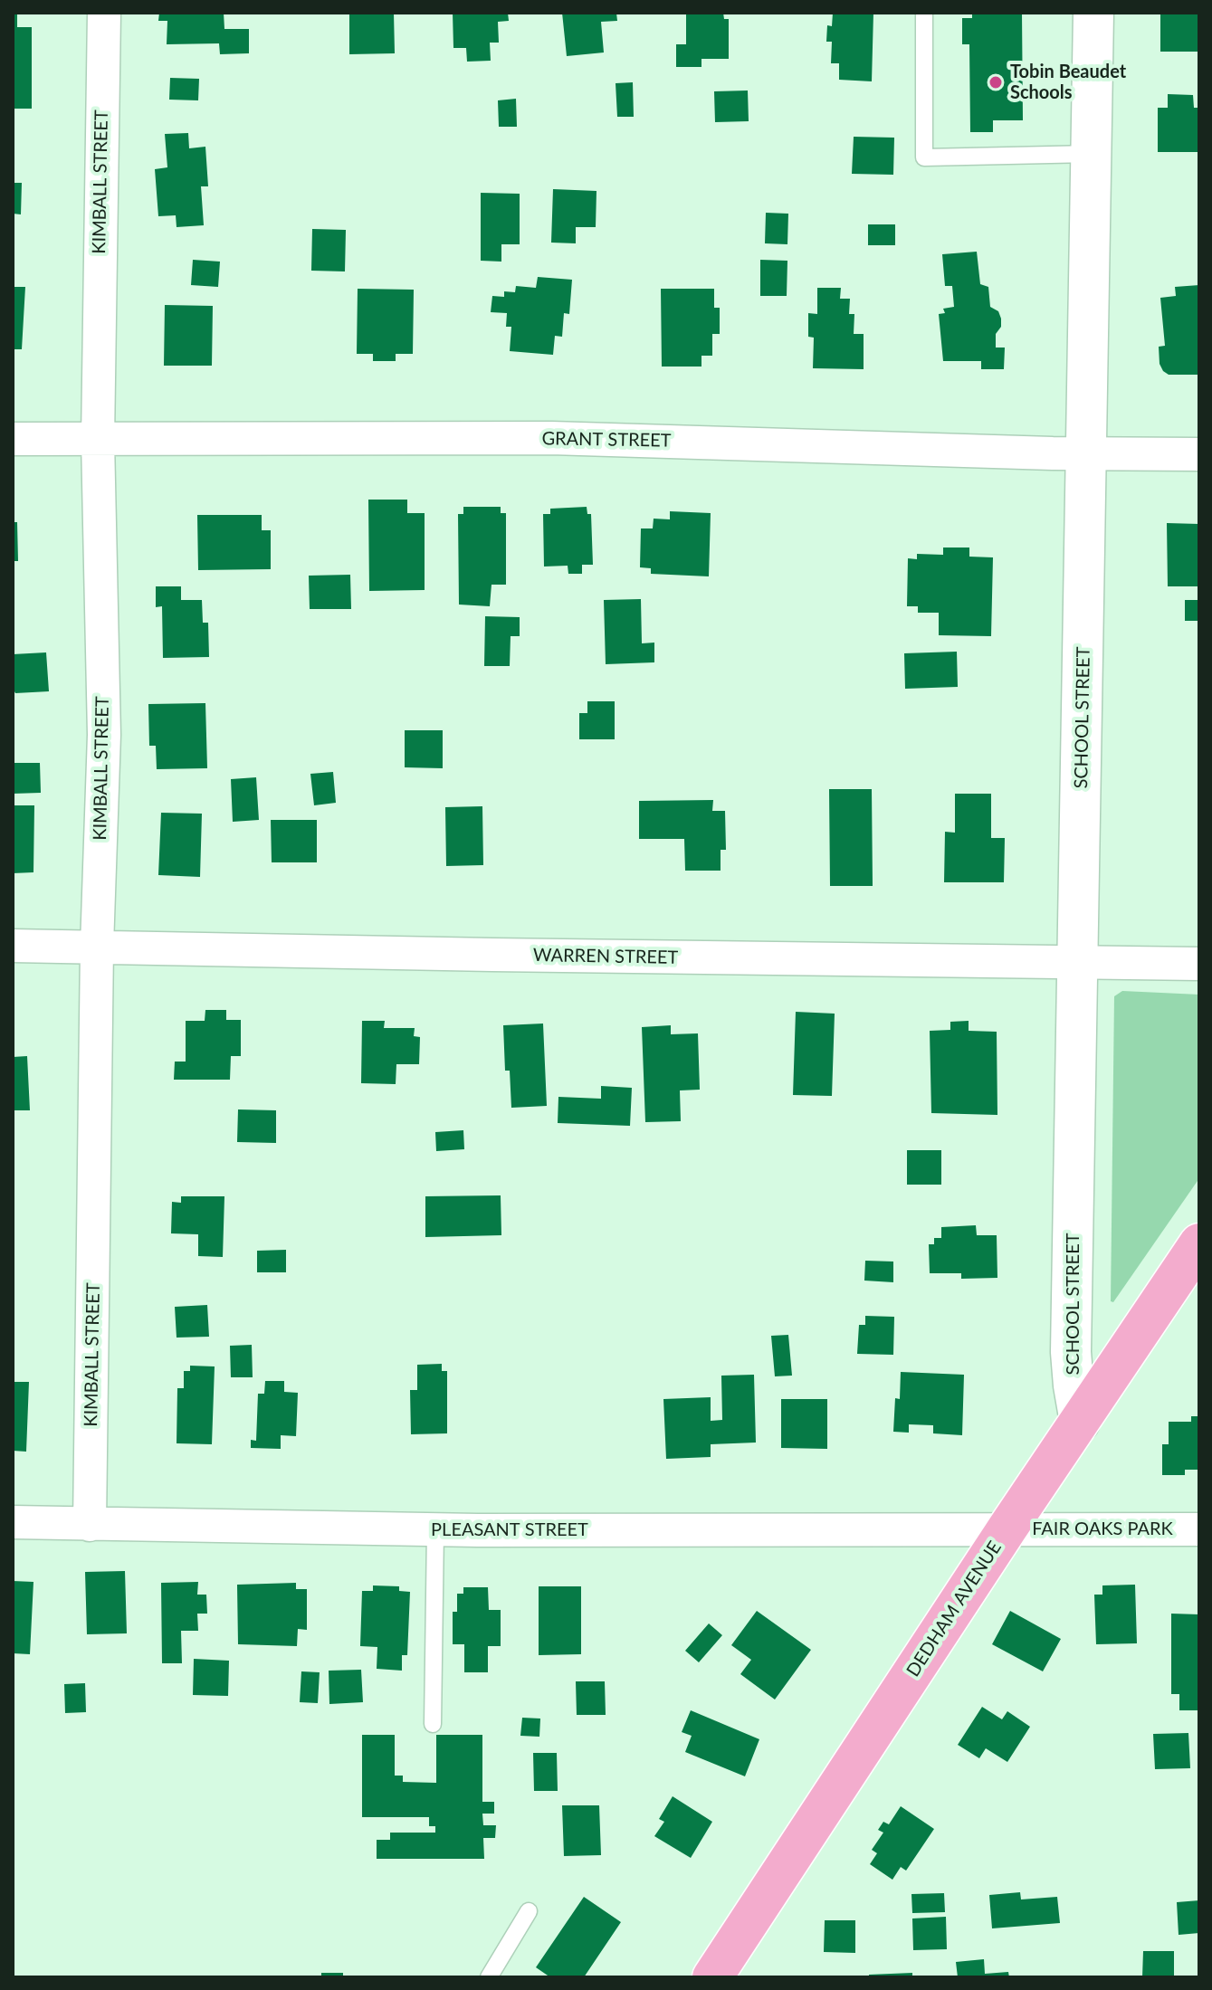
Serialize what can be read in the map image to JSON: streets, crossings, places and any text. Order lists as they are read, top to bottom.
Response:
{
  "streets": {
    "main road": ["DEDHAM AVENUE"],
    "street": [
      "KIMBALL STREET",
      "GRANT STREET",
      "SCHOOL STREET",
      "WARREN STREET",
      "FAIR OAKS PARK",
      "PLEASANT STREET"
    ]
  },
  "crossings": [
    ["KIMBALL STREET", "GRANT STREET"],
    ["KIMBALL STREET", "WARREN STREET"],
    ["KIMBALL STREET", "PLEASANT STREET"],
    ["GRANT STREET", "SCHOOL STREET"],
    ["SCHOOL STREET", "WARREN STREET"],
    ["SCHOOL STREET", "DEDHAM AVENUE"],
    ["FAIR OAKS PARK", "PLEASANT STREET"],
    ["FAIR OAKS PARK", "DEDHAM AVENUE"],
    ["PLEASANT STREET", "DEDHAM AVENUE"]
  ],
  "places": ["Tobin Beaudet Schools"]
}
